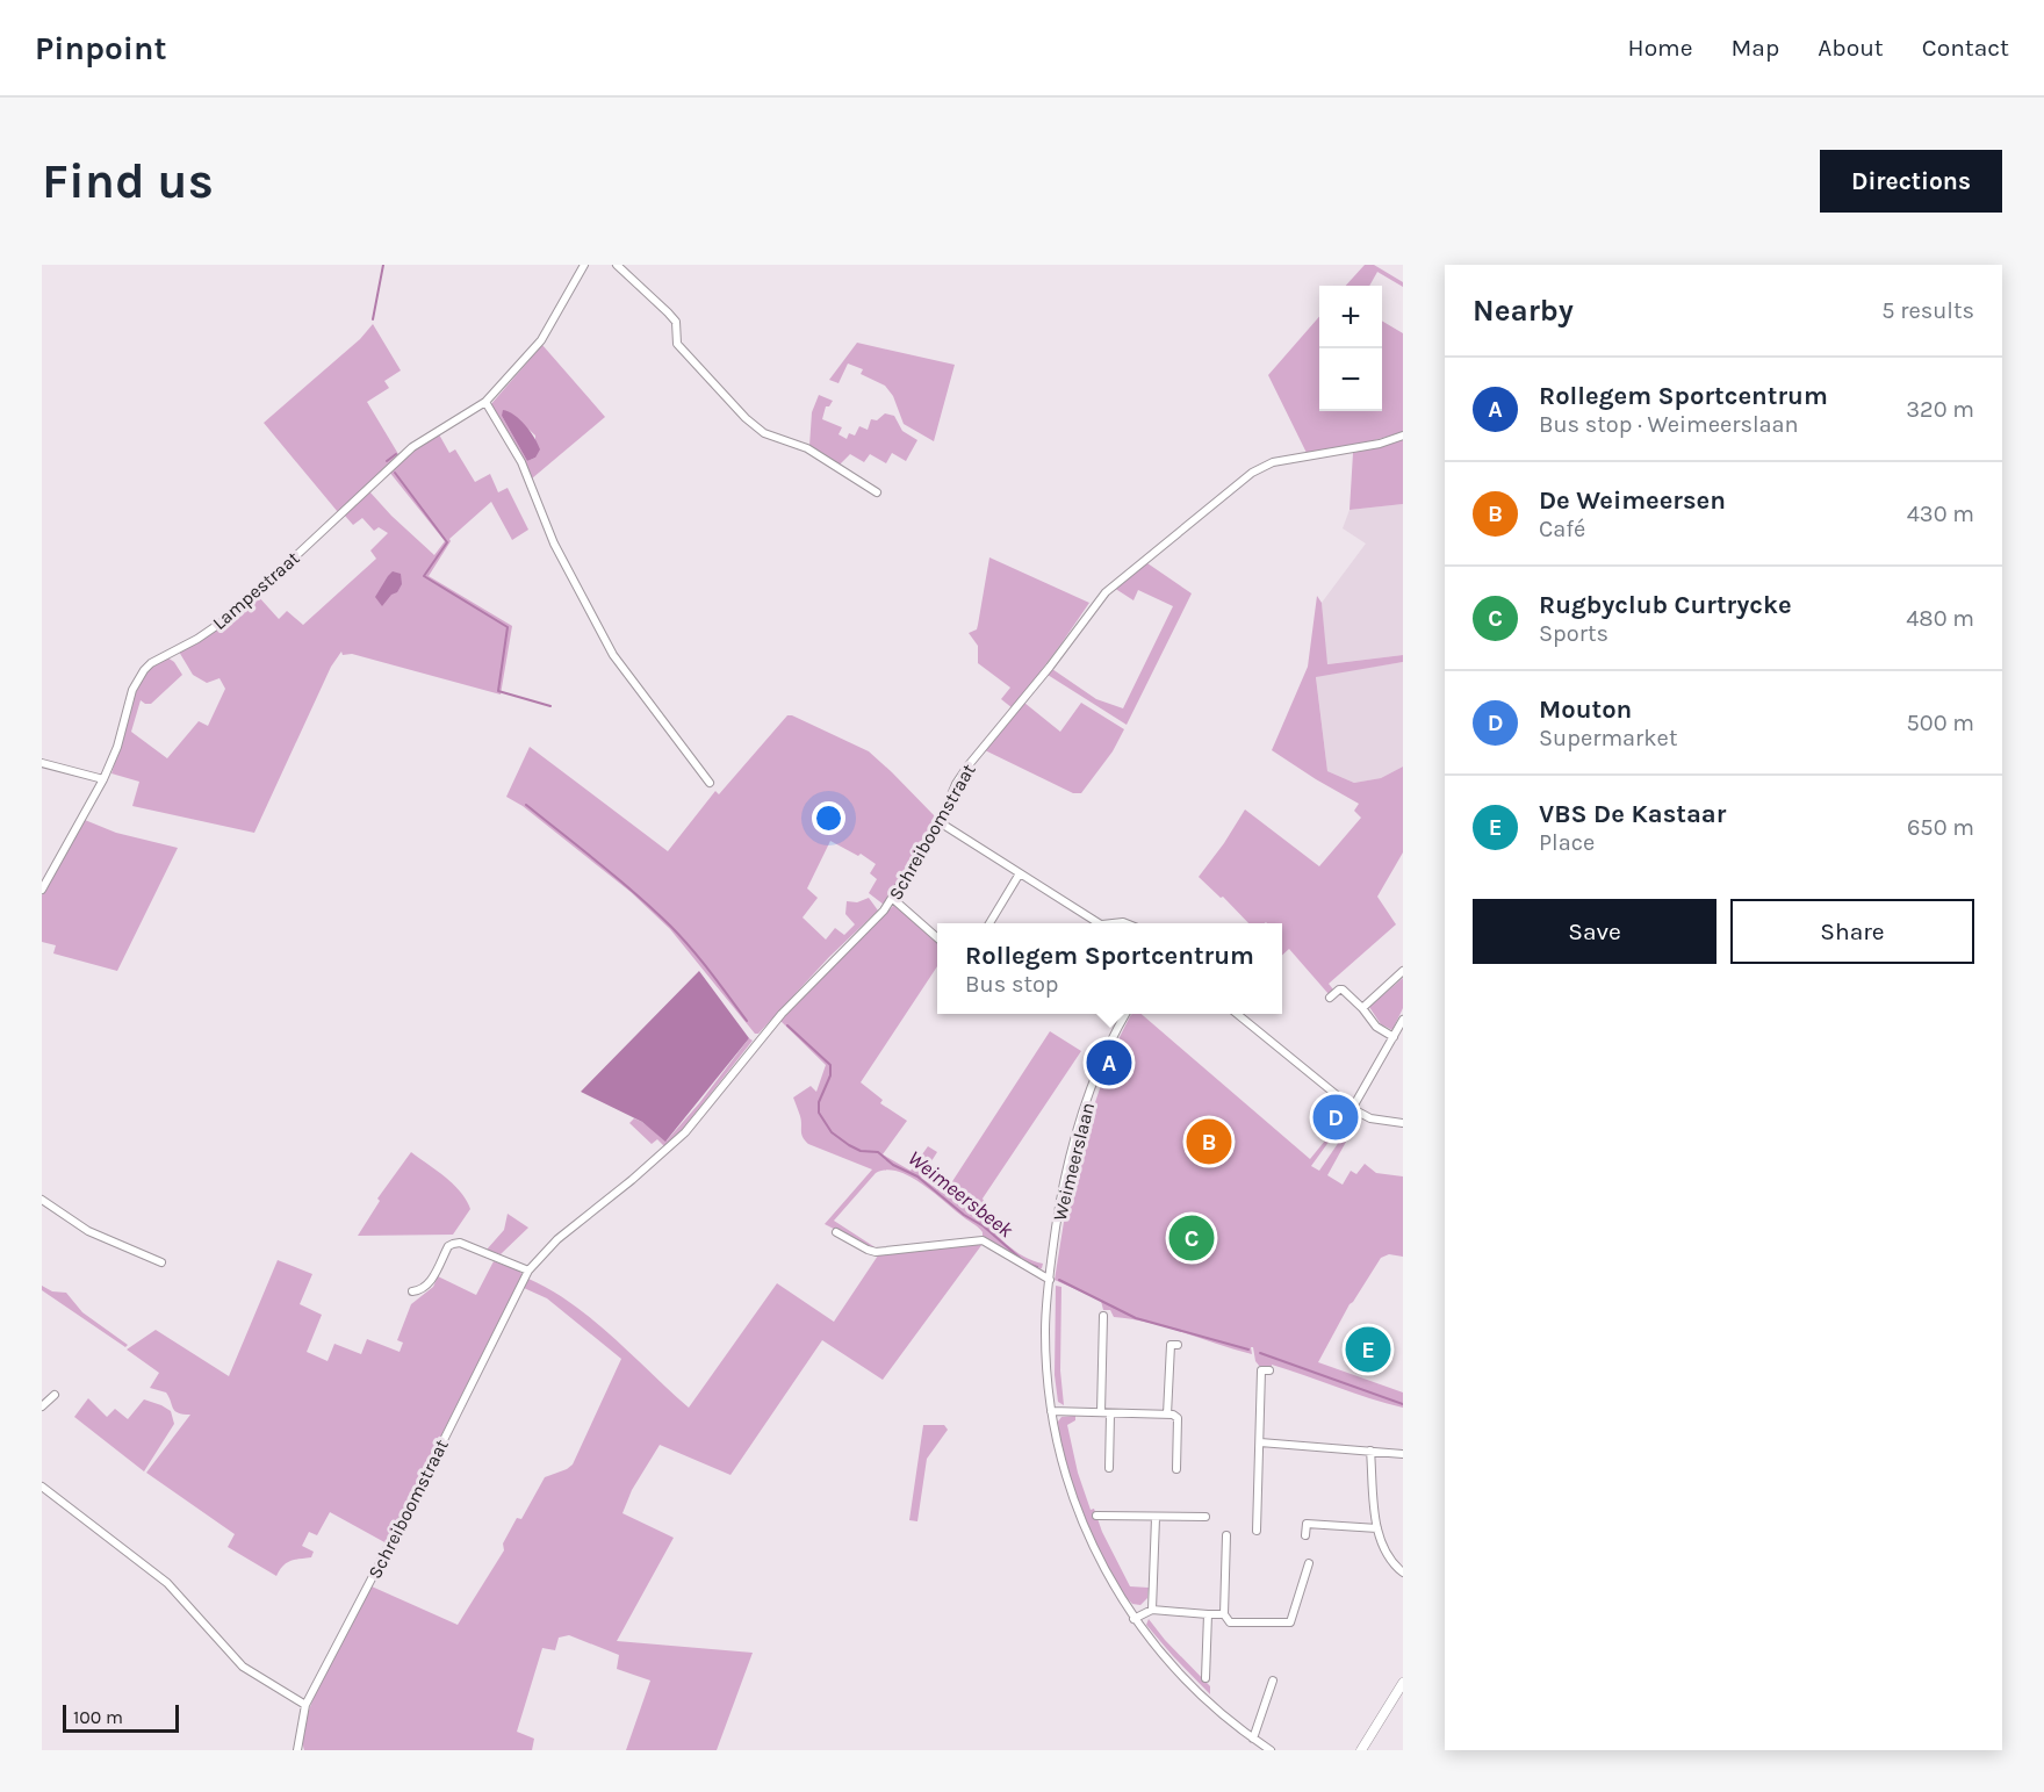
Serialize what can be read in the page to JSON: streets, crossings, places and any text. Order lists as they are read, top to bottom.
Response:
{
  "streets": {
    "street": ["Lampestraat", "Schreiboomstraat", "Weimeerslaan"]
  },
  "water": ["Weimeersbeek"],
  "scale_bar": "100 m",
  "page": {
    "header": "Pinpoint",
    "nav": [
      "Home",
      "Map",
      "About",
      "Contact"
    ],
    "buttons": [
      "Directions",
      ["Save", "Share"]
    ],
    "title": "Find us",
    "heading": ["Nearby", "5 results"],
    "map_buttons": ["+", "−"],
    "list": [
      {
        "mark": "A",
        "name": "Rollegem Sportcentrum",
        "note": "Bus stop · Weimeerslaan",
        "value": "320 m"
      },
      {
        "mark": "B",
        "name": "De Weimeersen",
        "note": "Café",
        "value": "430 m"
      },
      {
        "mark": "C",
        "name": "Rugbyclub Curtrycke",
        "note": "Sports",
        "value": "480 m"
      },
      {
        "mark": "D",
        "name": "Mouton",
        "note": "Supermarket",
        "value": "500 m"
      },
      {
        "mark": "E",
        "name": "VBS De Kastaar",
        "note": "Place",
        "value": "650 m"
      }
    ],
    "popup": ["Rollegem Sportcentrum", "Bus stop"],
    "pins": [
      "A",
      "D",
      "B",
      "C",
      "E"
    ],
    "scale": "100 m"
  }
}
